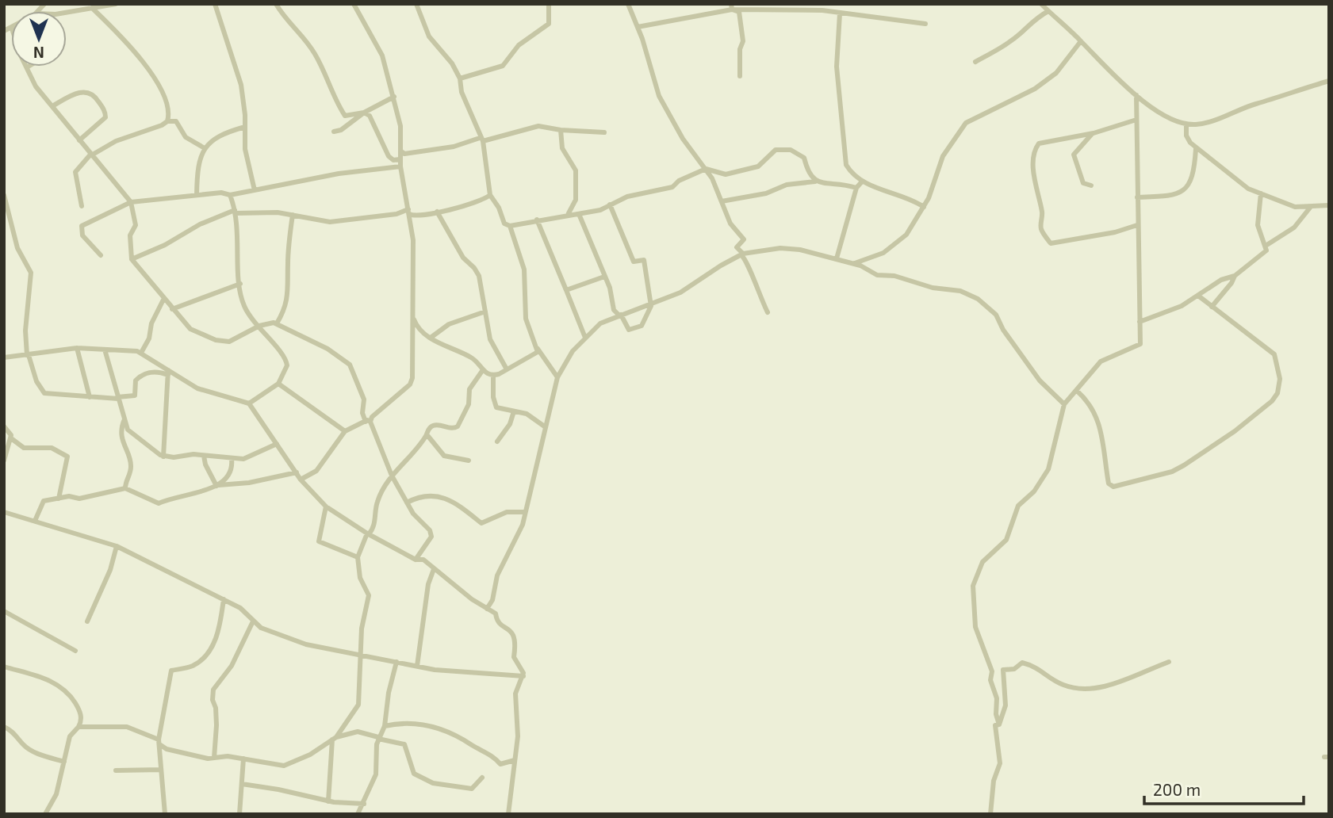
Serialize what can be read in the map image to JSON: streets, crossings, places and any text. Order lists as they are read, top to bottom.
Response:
{
  "scale_bar": "200 m",
  "north": "bottom"
}
